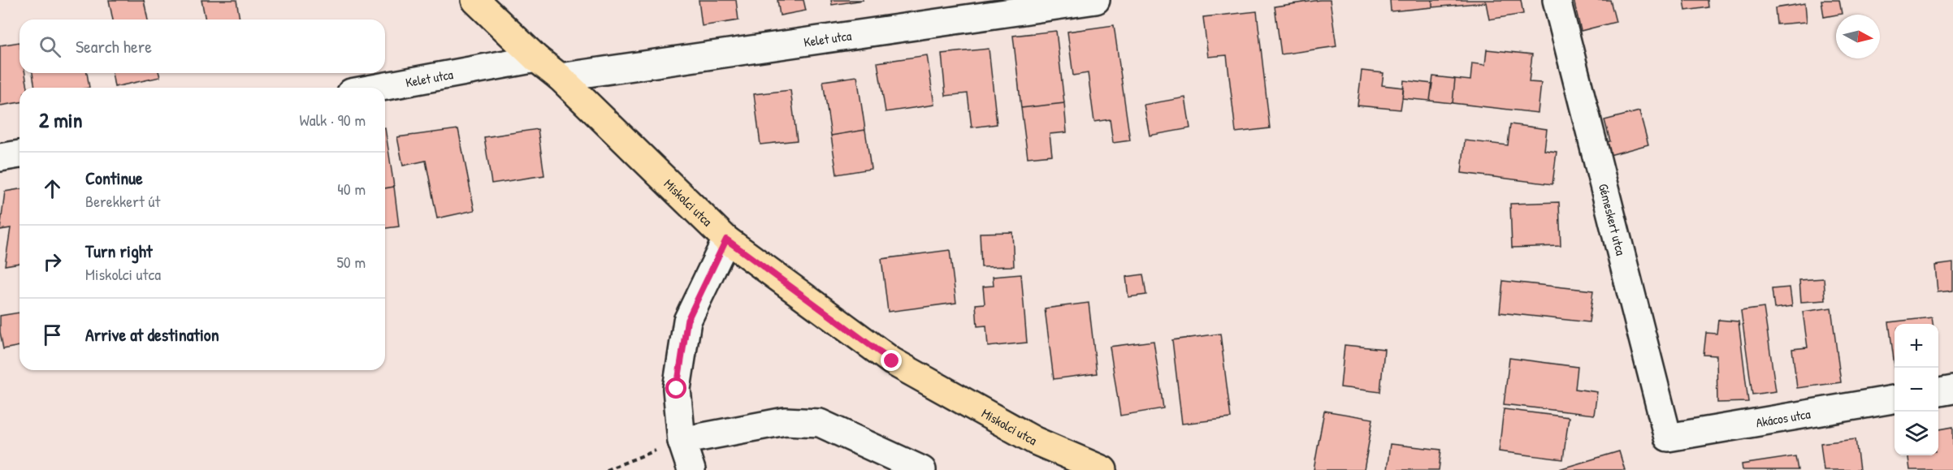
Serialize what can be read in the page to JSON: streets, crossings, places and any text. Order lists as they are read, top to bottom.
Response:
{
  "streets": {
    "main road": ["Miskolci utca"],
    "street": ["Kelet utca", "Gémeskert utca", "Akácos utca"]
  },
  "crossings": [
    ["Kelet utca", "Miskolci utca"],
    ["Gémeskert utca", "Akácos utca"]
  ],
  "north": "right",
  "page": {
    "search": "Search here",
    "heading": ["2 min", "Walk · 90 m"],
    "list": [
      ["Continue", "Berekkert út", "40 m"],
      ["Turn right", "Miskolci utca", "50 m"],
      "Arrive at destination"
    ],
    "map_buttons": ["+", "−"]
  }
}
